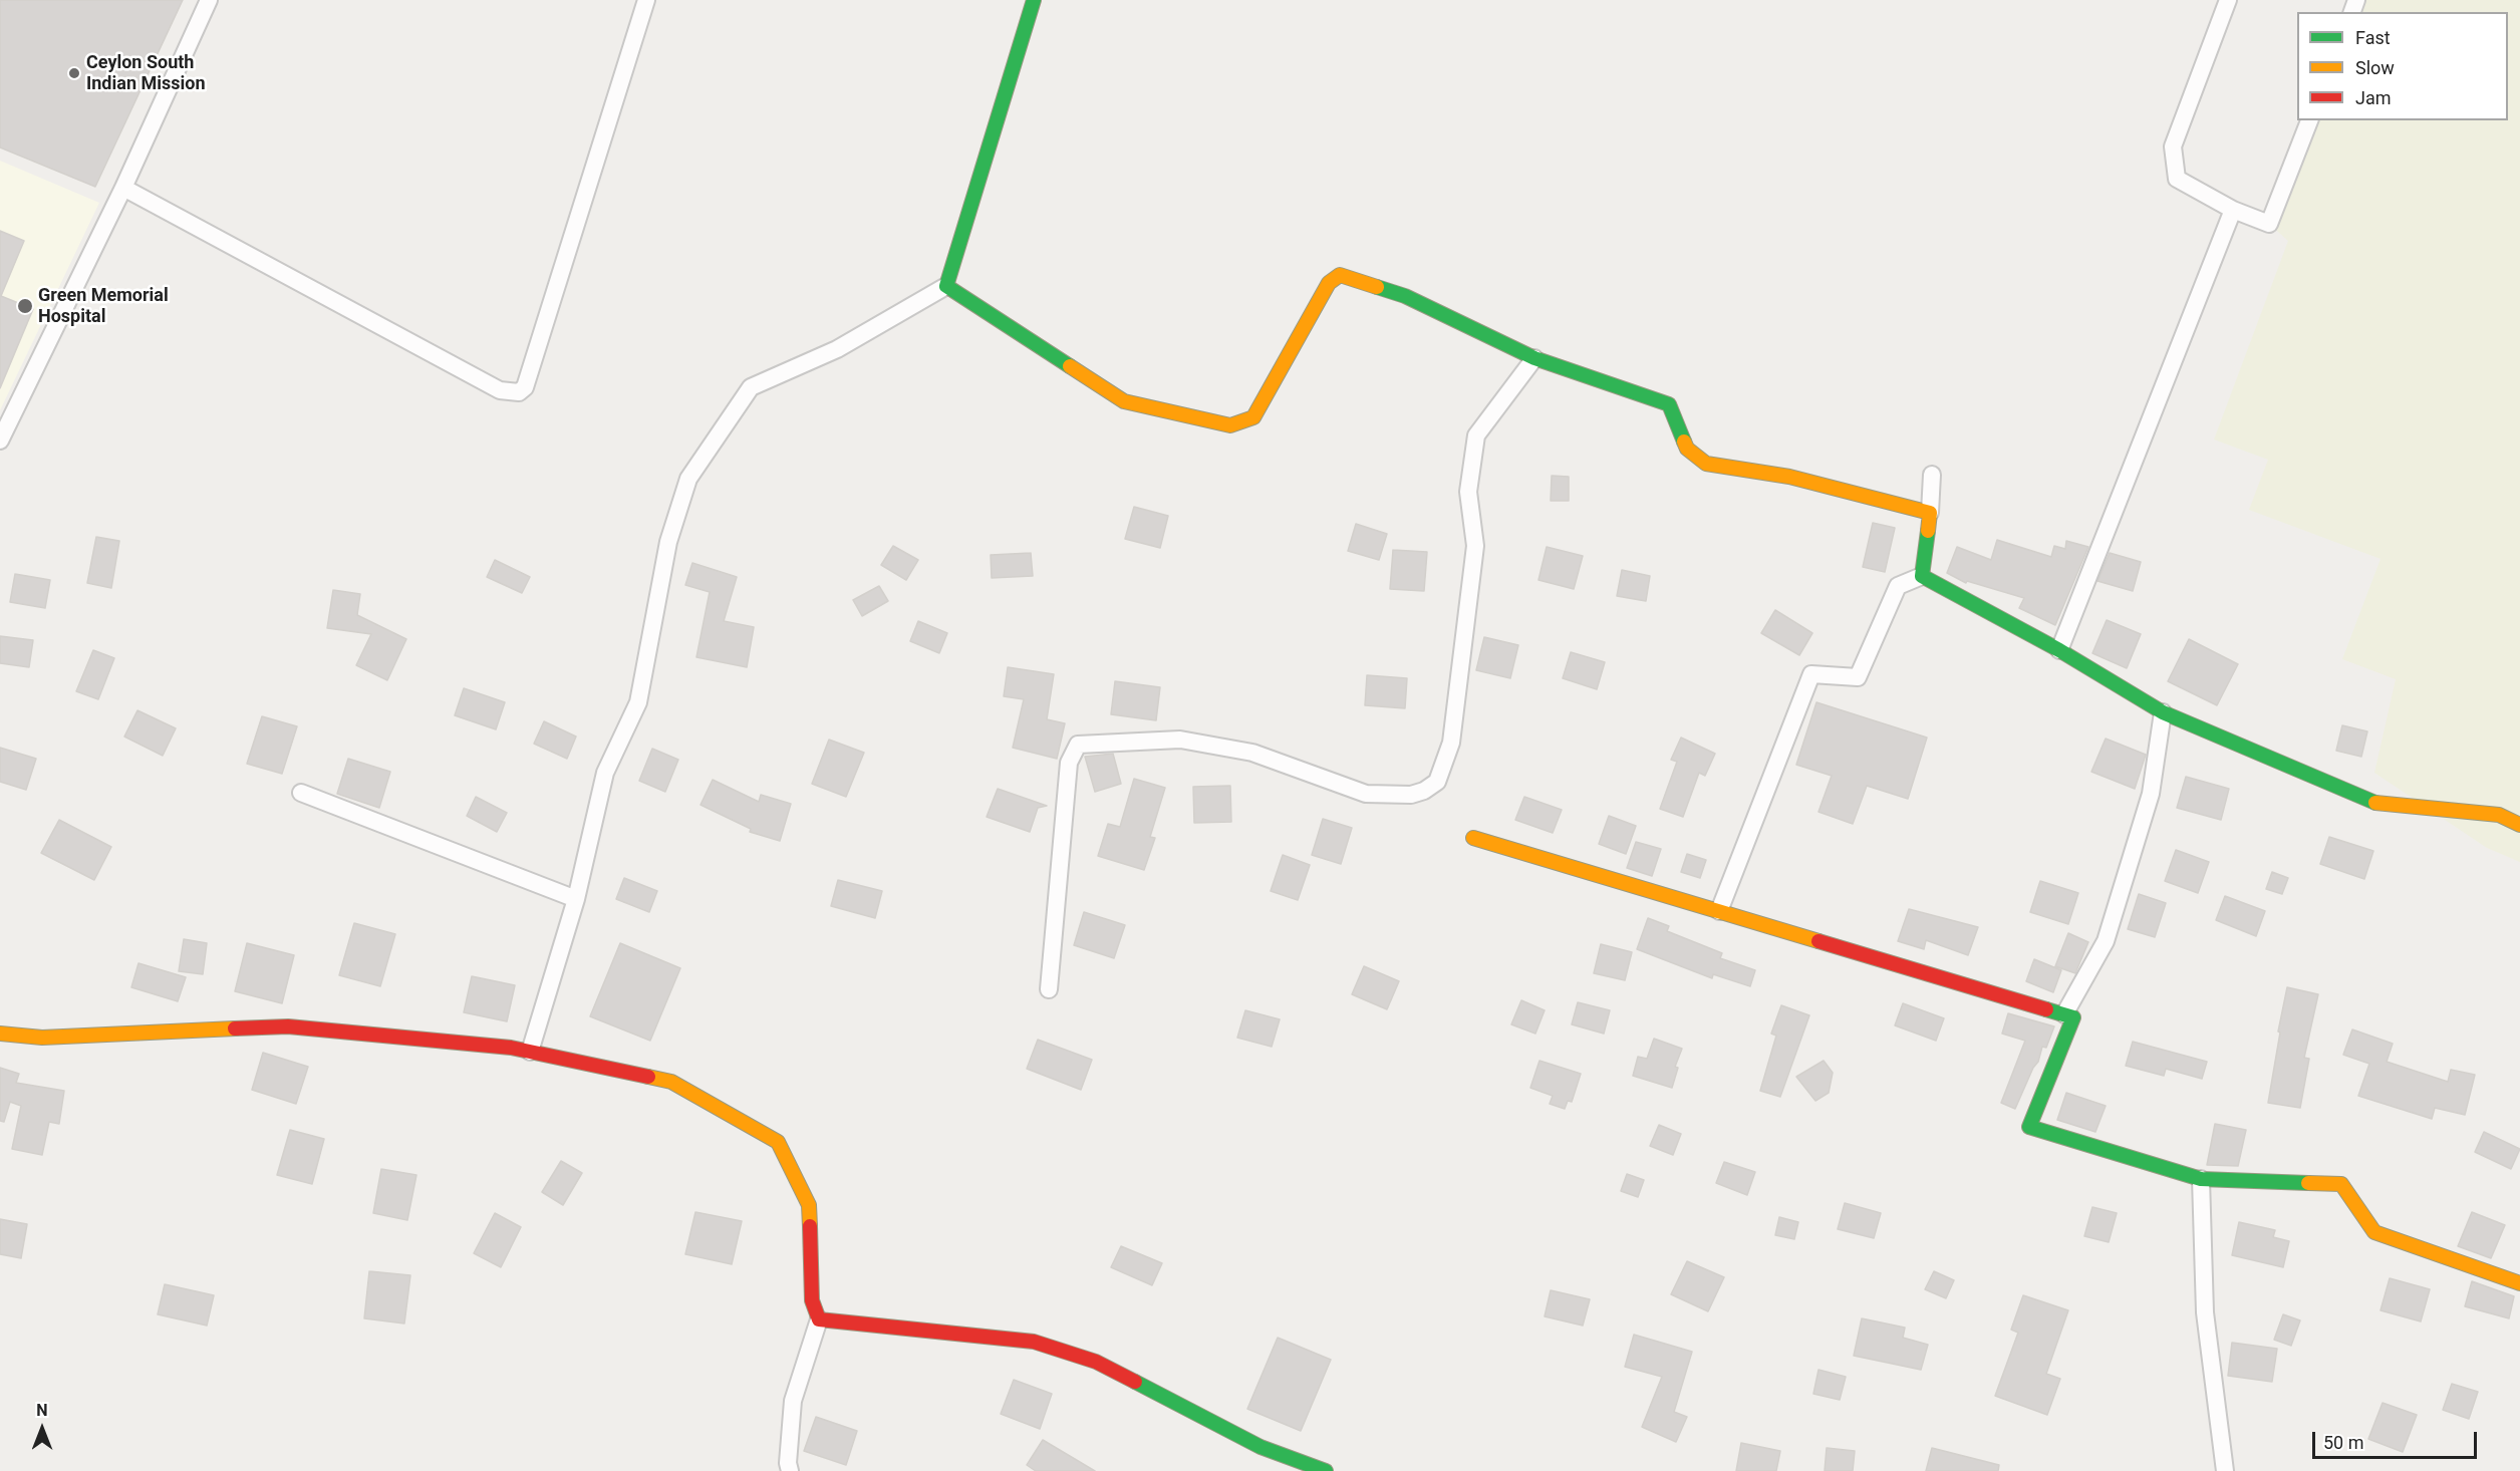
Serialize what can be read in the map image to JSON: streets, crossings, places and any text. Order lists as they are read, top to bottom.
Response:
{
  "places": ["Ceylon South Indian Mission", "Green Memorial Hospital"],
  "legend": ["Fast", "Slow", "Jam"],
  "scale_bar": "50 m",
  "north": "top"
}
